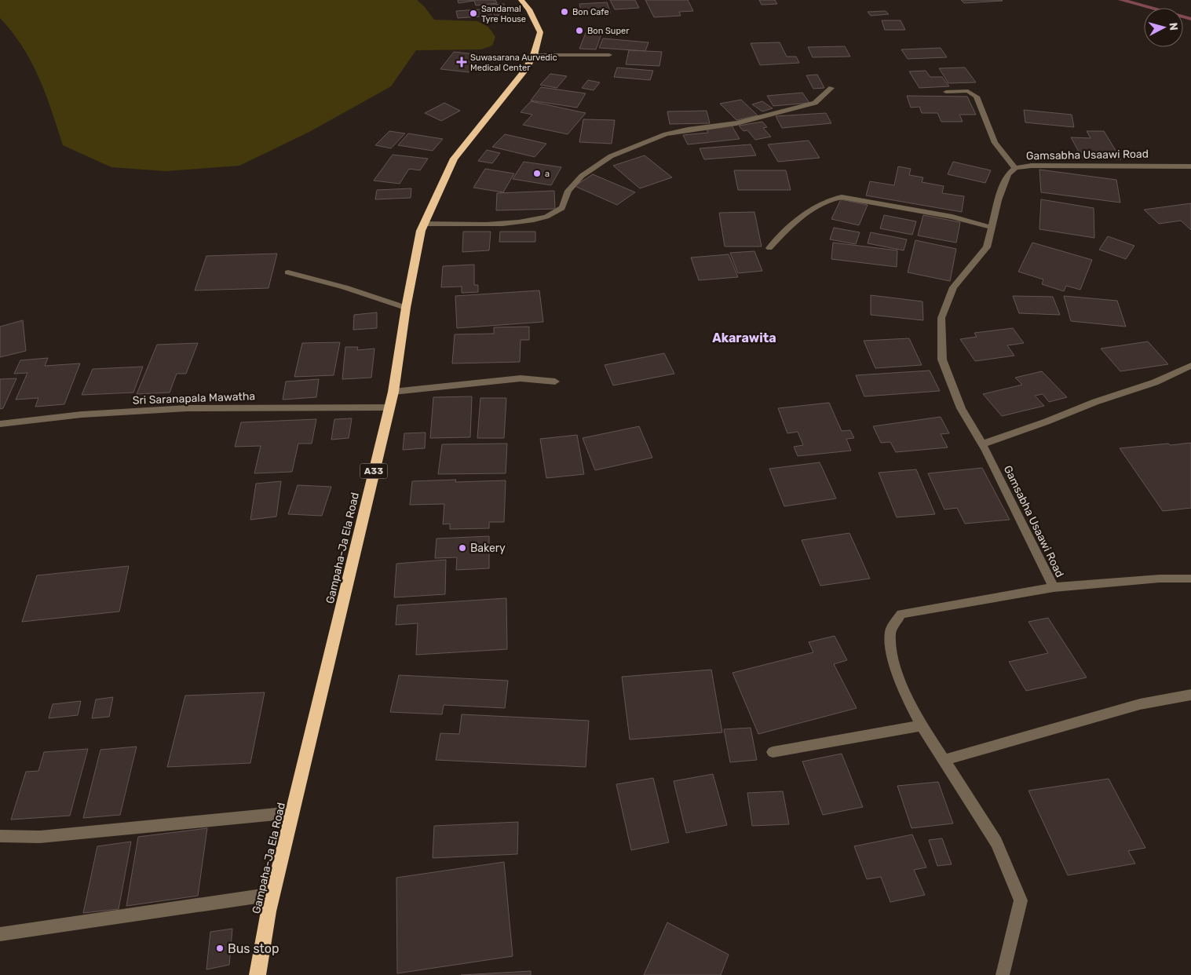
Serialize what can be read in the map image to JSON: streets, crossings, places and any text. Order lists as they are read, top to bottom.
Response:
{
  "streets": {
    "highway": ["A33", "Gampaha-Ja Ela Road"],
    "street": ["Gamsabha Usaawi Road", "Sri Saranapala Mawatha"]
  },
  "crossings": [
    ["Sri Saranapala Mawatha", "Gampaha-Ja Ela Road"]
  ],
  "districts": ["Akarawita"],
  "places": {
    "other": [
      "Bon Cafe",
      "Sandamal Tyre House",
      "Bon Super",
      "a",
      "Bakery",
      "Bus stop"
    ],
    "health": ["Suwasarana Aurvedic Medical Center"]
  },
  "north": "right"
}
